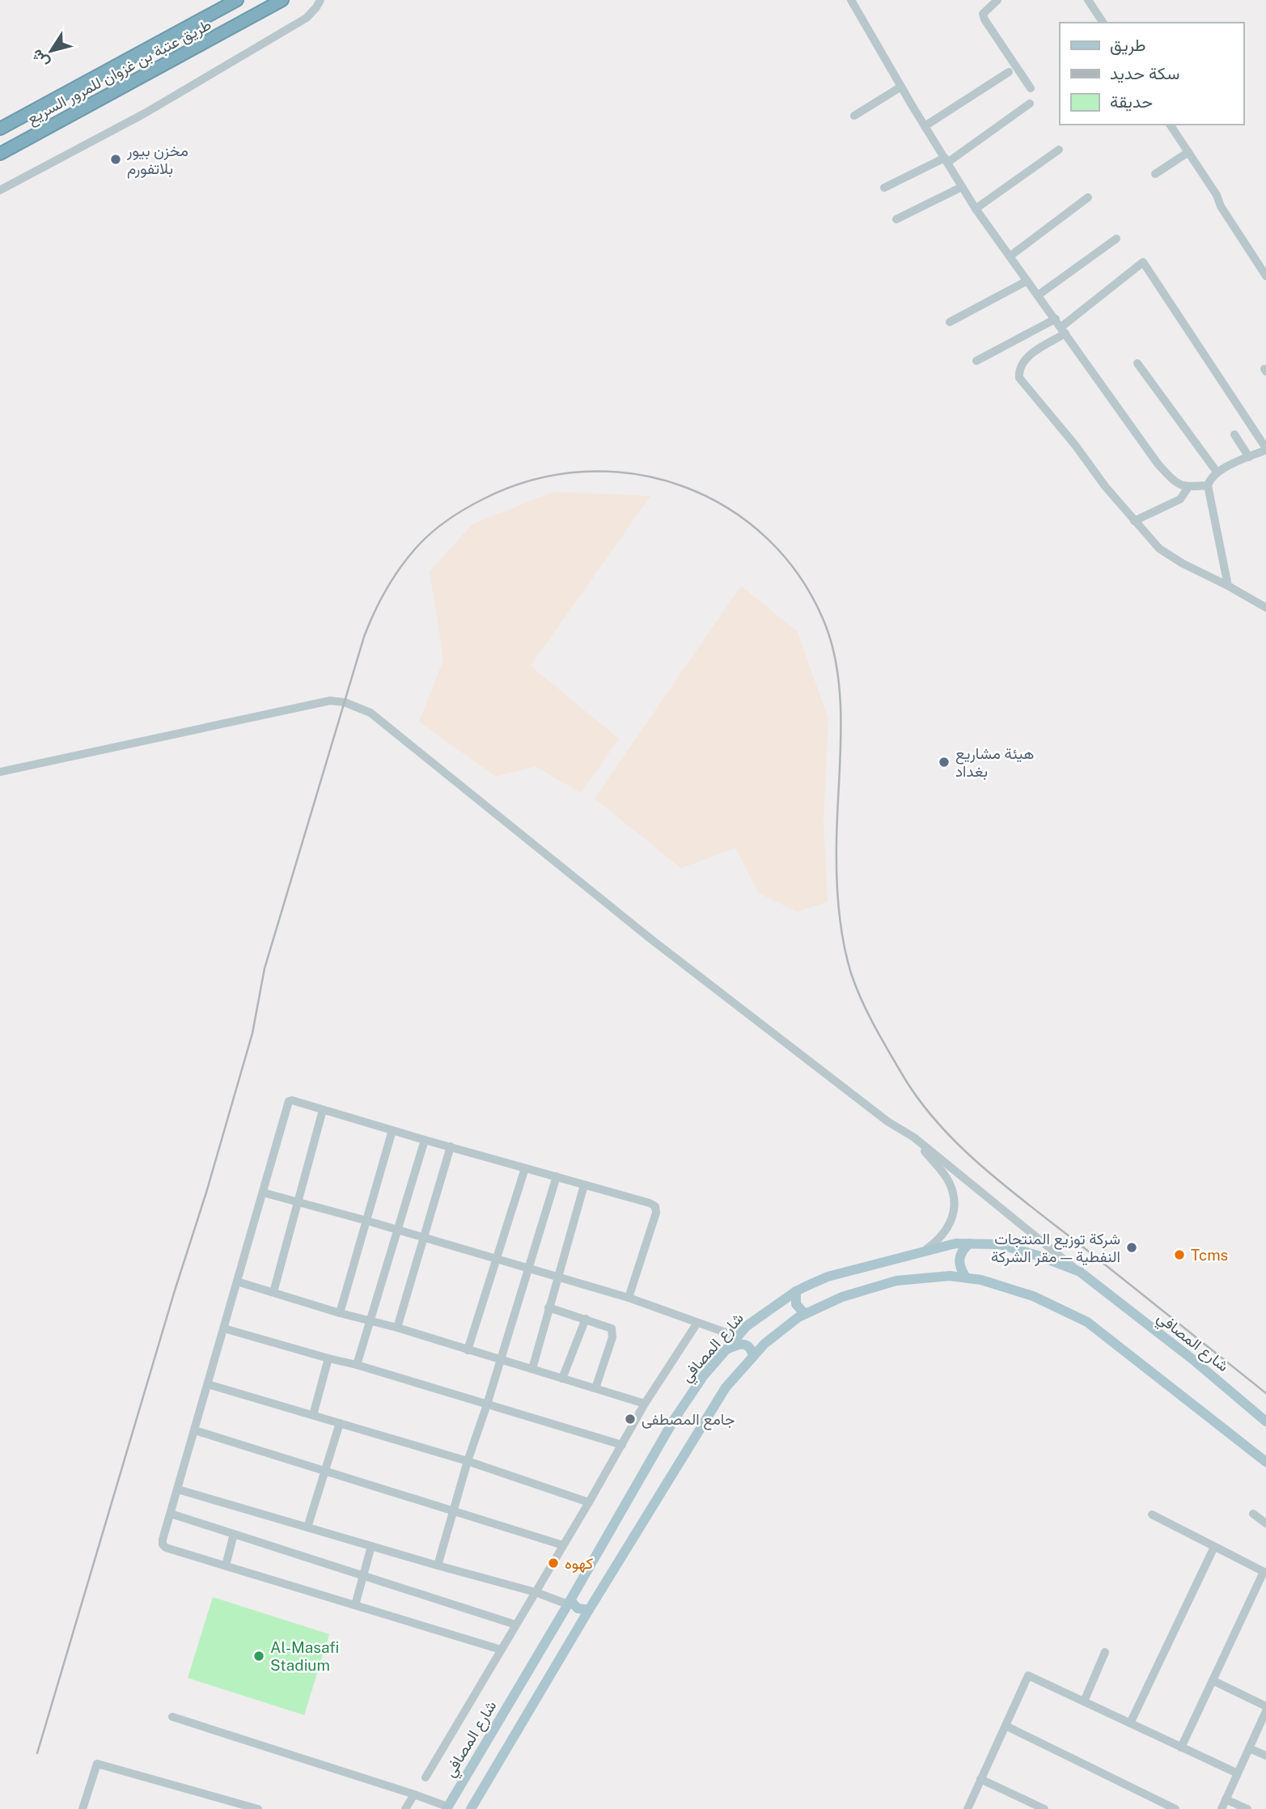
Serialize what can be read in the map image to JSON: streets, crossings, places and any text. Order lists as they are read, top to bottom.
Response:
{
  "streets": {
    "highway": ["طريق عتبة بن غزوان للمرور السريع"],
    "main road": ["شارع المصافي"]
  },
  "places": [
    "مخزن بيور بلاتفورم",
    "هيئة مشاريع بغداد",
    "شركة توزيع المنتجات النفطية — مقر الشركة",
    "Tcms",
    "جامع المصطفى",
    "كهوه",
    "Al-Masafi Stadium"
  ],
  "legend": ["طريق", "سكة حديد", "حديقة"],
  "north": "bottom left"
}
